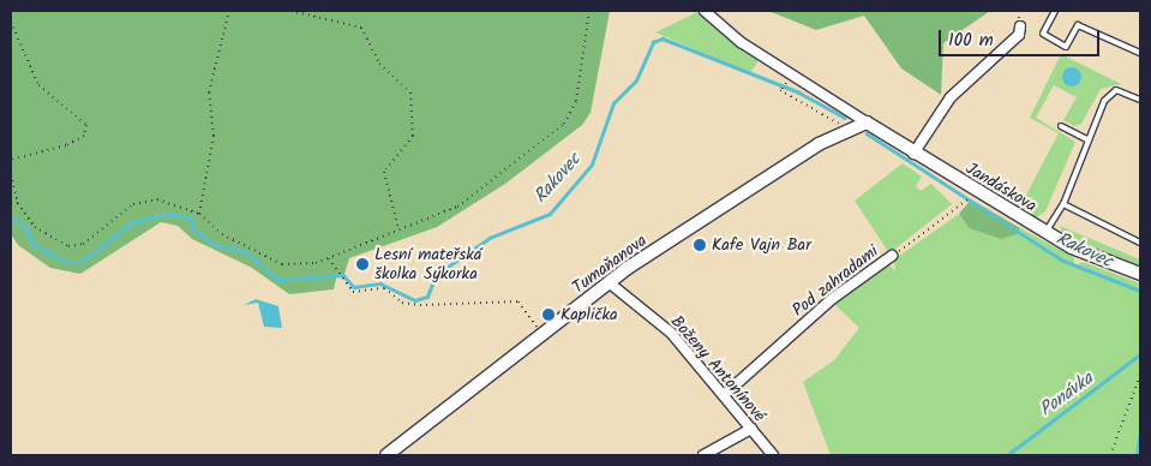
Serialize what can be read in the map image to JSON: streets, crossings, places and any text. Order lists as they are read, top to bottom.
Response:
{
  "streets": {
    "street": [
      "Jandáskova",
      "Tumaňanova",
      "Pod zahradami",
      "Boženy Antonínové"
    ]
  },
  "crossings": [
    ["Jandáskova", "Tumaňanova"],
    ["Tumaňanova", "Boženy Antonínové"],
    ["Pod zahradami", "Boženy Antonínové"]
  ],
  "water": ["Rakovec", "Ponávka"],
  "places": ["Kafe Vajn Bar", "Lesní mateřská školka Sýkorka", "Kaplička"],
  "scale_bar": "100 m"
}
